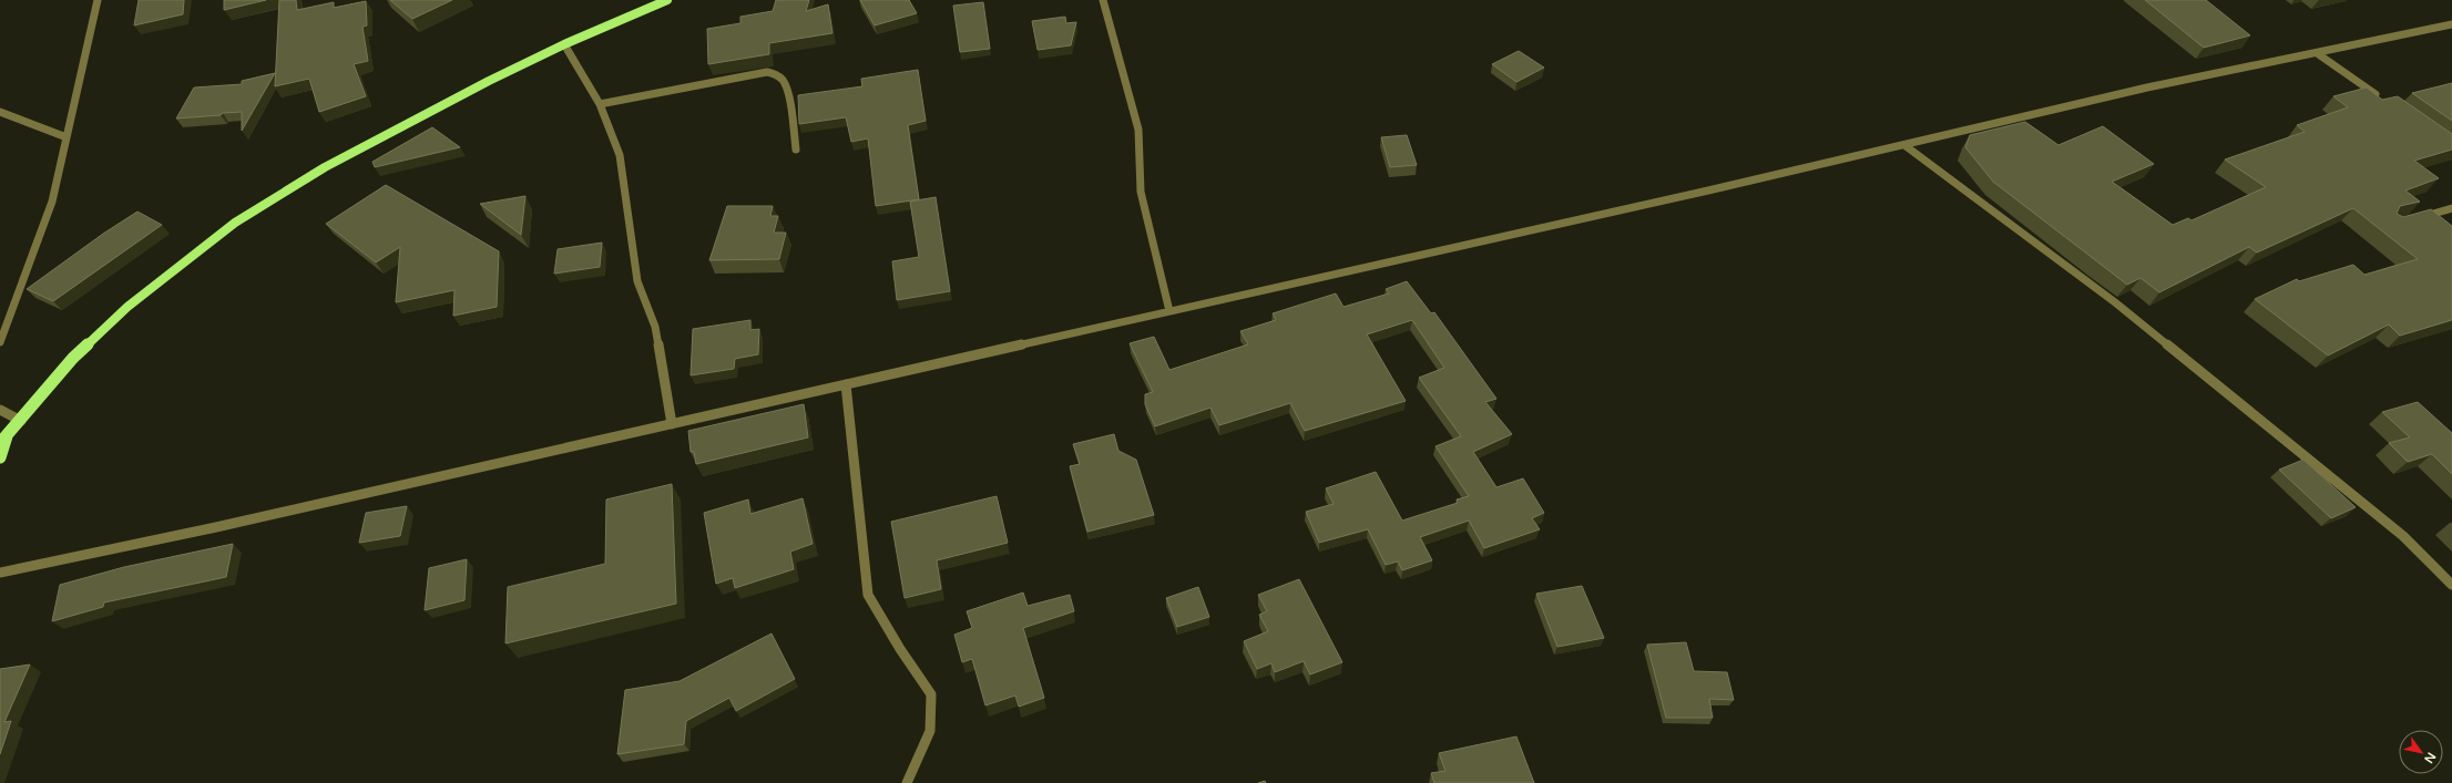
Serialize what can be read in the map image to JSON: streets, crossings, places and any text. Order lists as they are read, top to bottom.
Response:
{
  "north": "bottom right"
}
